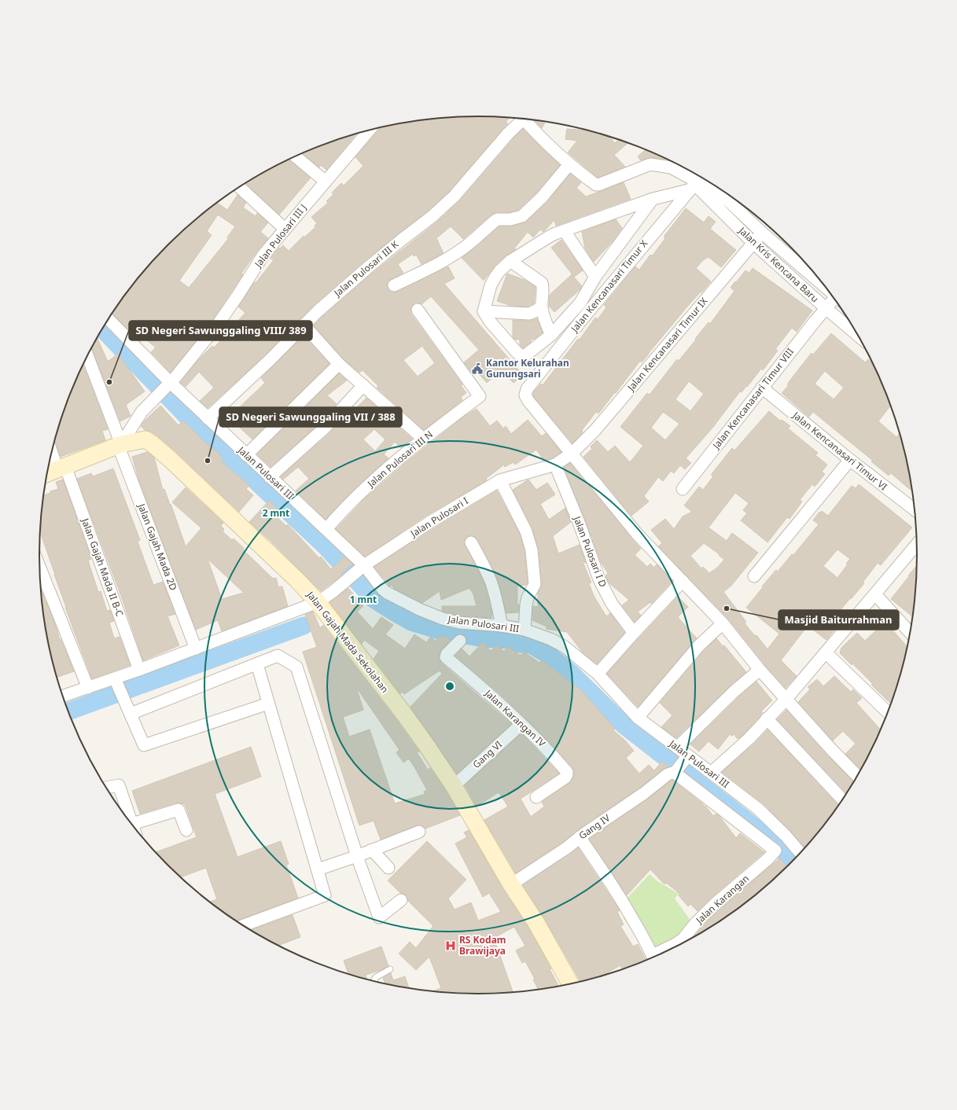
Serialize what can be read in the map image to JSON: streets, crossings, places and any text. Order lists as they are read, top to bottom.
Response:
{
  "streets": {
    "street": [
      "Jalan Pulosari III J",
      "Jalan Kris Kencana Baru",
      "Jalan Pulosari III K",
      "Jalan Kencanasari Timur X",
      "Jalan Kencanasari Timur IX",
      "Jalan Kencanasari Timur VIII",
      "Jalan Kencanasari Timur VI",
      "Jalan Pulosari III N",
      "Jalan Pulosari III",
      "Jalan Pulosari I",
      "Jalan Gajah Mada 2D",
      "Jalan Pulosari I D",
      "Jalan Gajah Mada II B-C",
      "Jalan Gajah Mada Sekolahan",
      "Jalan Karangan IV",
      "Gang VI",
      "Gang IV",
      "Jalan Karangan"
    ]
  },
  "crossings": [
    ["Jalan Pulosari III J", "Jalan Pulosari III"],
    ["Jalan Pulosari III J", "Jalan Gajah Mada 2D"],
    ["Jalan Pulosari III J", "Jalan Gajah Mada Sekolahan"],
    ["Jalan Kris Kencana Baru", "Jalan Kencanasari Timur X"],
    ["Jalan Kris Kencana Baru", "Jalan Kencanasari Timur IX"],
    ["Jalan Kris Kencana Baru", "Jalan Kencanasari Timur VIII"],
    ["Jalan Pulosari III K", "Jalan Pulosari III"],
    ["Jalan Kencanasari Timur X", "Jalan Kencanasari Timur IX"],
    ["Jalan Kencanasari Timur X", "Jalan Pulosari I"],
    ["Jalan Kencanasari Timur IX", "Jalan Pulosari I"],
    ["Jalan Kencanasari Timur VIII", "Jalan Kencanasari Timur VI"],
    ["Jalan Pulosari III N", "Jalan Pulosari III"],
    ["Jalan Pulosari III", "Jalan Pulosari I"],
    ["Jalan Pulosari I", "Jalan Gajah Mada 2D"],
    ["Jalan Pulosari I", "Jalan Pulosari I D"],
    ["Jalan Pulosari I", "Jalan Gajah Mada II B-C"],
    ["Jalan Pulosari I", "Jalan Gajah Mada Sekolahan"],
    ["Jalan Gajah Mada 2D", "Jalan Gajah Mada Sekolahan"],
    ["Jalan Gajah Mada II B-C", "Jalan Gajah Mada Sekolahan"],
    ["Jalan Gajah Mada Sekolahan", "Gang VI"],
    ["Jalan Gajah Mada Sekolahan", "Gang IV"],
    ["Jalan Karangan IV", "Gang VI"],
    ["Gang IV", "Jalan Karangan"]
  ],
  "places": {
    "public building": ["Kantor Kelurahan Gunungsari"],
    "other": ["SD Negeri Sawunggaling VIII/ 389", "SD Negeri Sawunggaling VII / 388", "Masjid Baiturrahman"],
    "hospital": ["RS Kodam Brawijaya"]
  },
  "rings": ["2 mnt", "1 mnt"]
}
